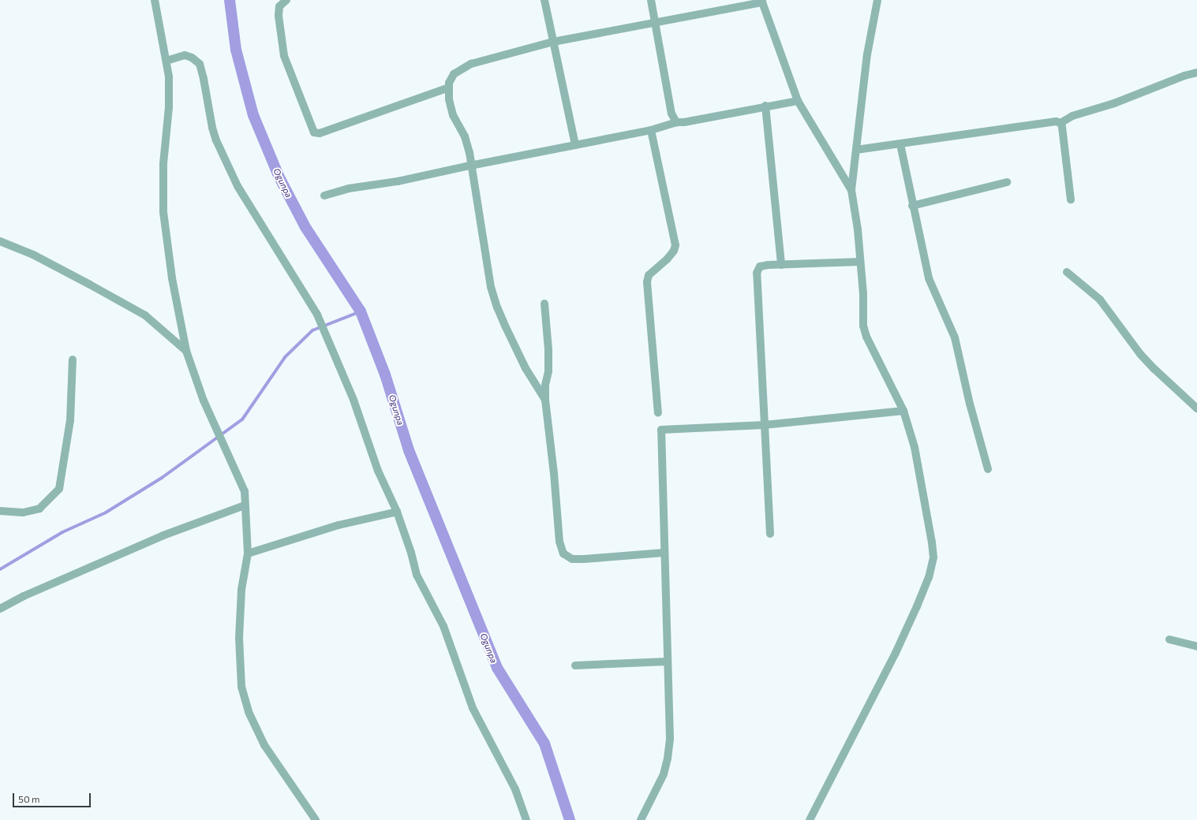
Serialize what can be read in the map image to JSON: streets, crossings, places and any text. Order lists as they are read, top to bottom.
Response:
{
  "water": ["Ogunpa"],
  "scale_bar": "50 m"
}
